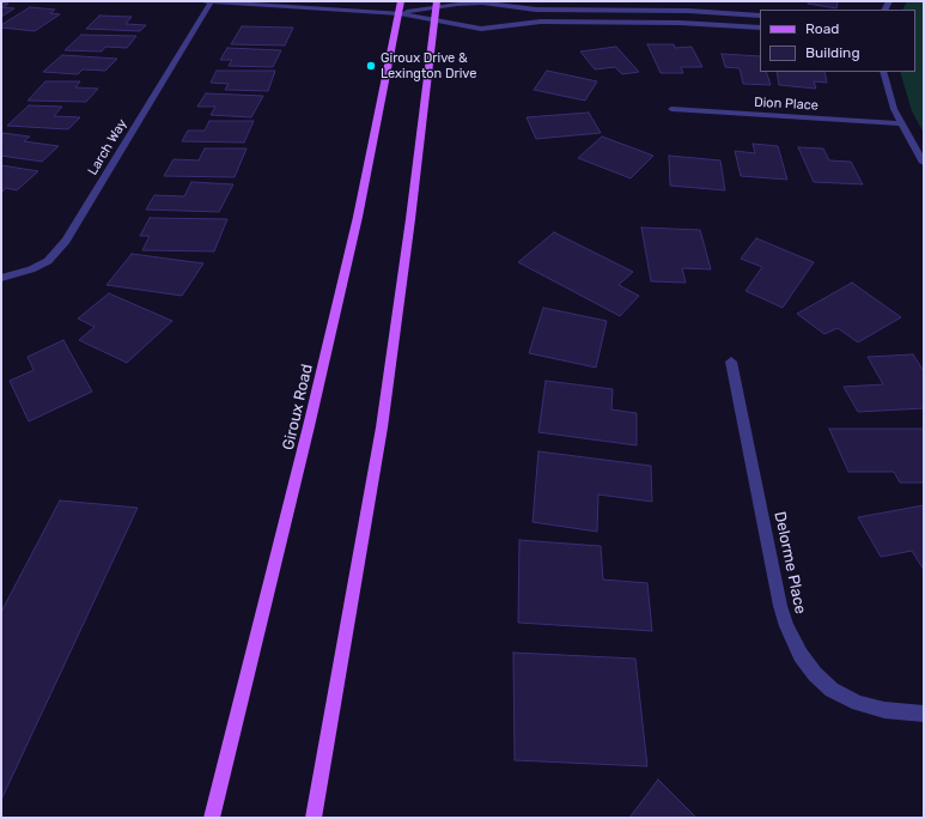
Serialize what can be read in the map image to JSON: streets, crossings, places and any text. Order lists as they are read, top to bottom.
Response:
{
  "streets": {
    "main road": ["Giroux Road"],
    "street": ["Dion Place", "Larch Way", "Delorme Place"]
  },
  "places": ["Giroux Drive & Lexington Drive"],
  "legend": ["Road", "Building"]
}
